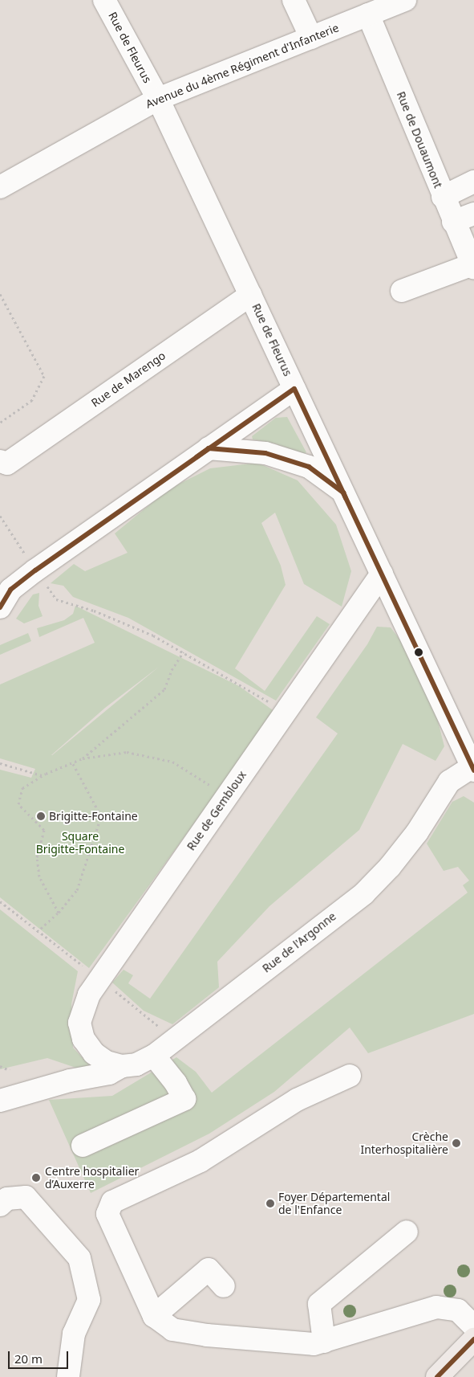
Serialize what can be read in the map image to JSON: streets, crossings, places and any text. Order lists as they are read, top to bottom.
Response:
{
  "streets": {
    "street": [
      "Rue de Fleurus",
      "Avenue du 4ème Régiment d'Infanterie",
      "Rue de Douaumont",
      "Rue de Marengo",
      "Rue de Gembloux",
      "Rue de l'Argonne"
    ]
  },
  "crossings": [
    ["Rue de Fleurus", "Avenue du 4ème Régiment d'Infanterie"],
    ["Rue de Fleurus", "Rue de Marengo"],
    ["Rue de Fleurus", "Rue de Gembloux"],
    ["Rue de Fleurus", "Rue de l'Argonne"],
    ["Avenue du 4ème Régiment d'Infanterie", "Rue de Douaumont"],
    ["Rue de Gembloux", "Rue de l'Argonne"]
  ],
  "parks": ["Square Brigitte-Fontaine"],
  "places": [
    "Brigitte-Fontaine",
    "Crèche Interhospitalière",
    "Centre hospitalier d’Auxerre",
    "Foyer Départemental de l'Enfance"
  ],
  "scale_bar": "20 m"
}
